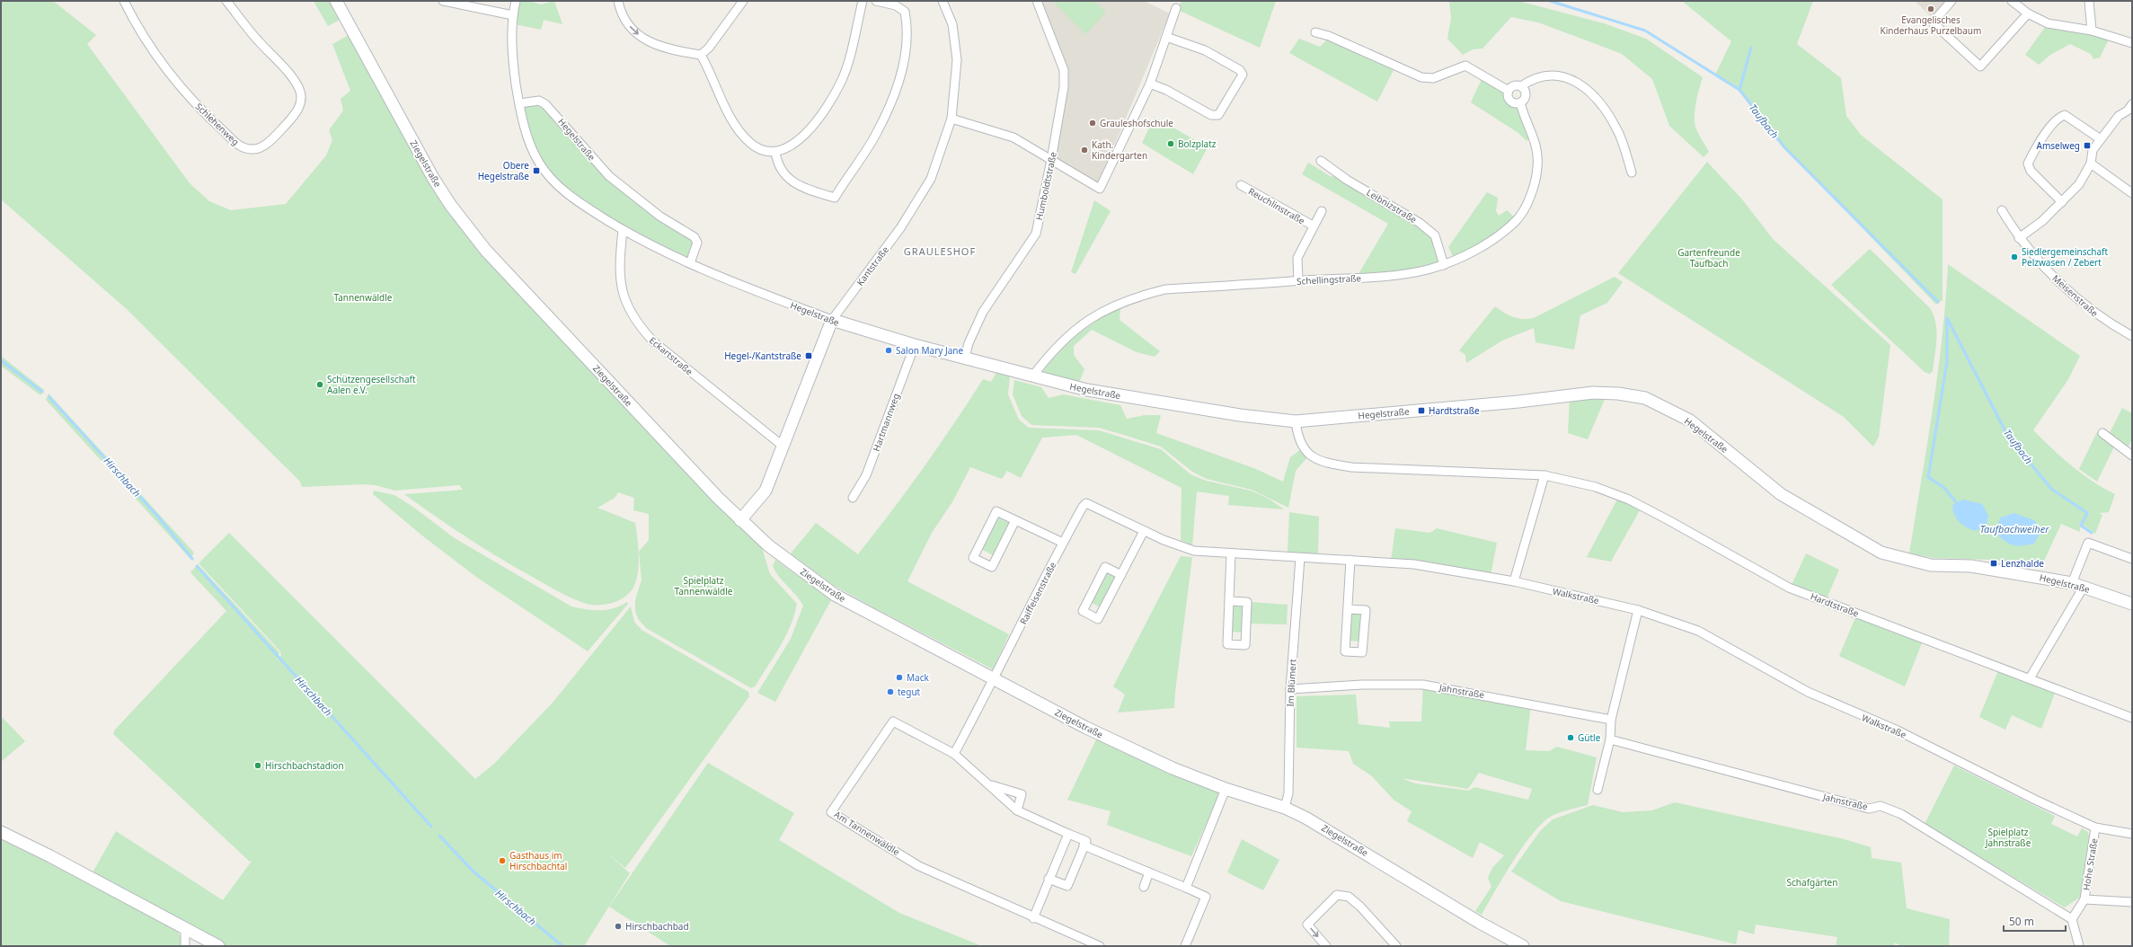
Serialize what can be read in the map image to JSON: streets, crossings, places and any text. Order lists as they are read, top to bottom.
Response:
{
  "streets": {
    "street": [
      "Schlehenweg",
      "Hegelstraße",
      "Ziegelstraße",
      "Humboldtstraße",
      "Reuchlinstraße",
      "Leibnizstraße",
      "Kantstraße",
      "Schellingstraße",
      "Meisenstraße",
      "Eckartstraße",
      "Hartmannweg",
      "Raiffeisenstraße",
      "Walkstraße",
      "Hardtstraße",
      "Im Blümert",
      "Jahnstraße",
      "Am Tannenwäldle",
      "Hohe Straße"
    ]
  },
  "crossings": [
    ["Hegelstraße", "Humboldtstraße"],
    ["Hegelstraße", "Kantstraße"],
    ["Hegelstraße", "Schellingstraße"],
    ["Hegelstraße", "Eckartstraße"],
    ["Hegelstraße", "Hartmannweg"],
    ["Hegelstraße", "Hardtstraße"],
    ["Ziegelstraße", "Kantstraße"],
    ["Ziegelstraße", "Raiffeisenstraße"],
    ["Ziegelstraße", "Im Blümert"],
    ["Reuchlinstraße", "Schellingstraße"],
    ["Leibnizstraße", "Schellingstraße"],
    ["Kantstraße", "Eckartstraße"],
    ["Walkstraße", "Hohe Straße"],
    ["Im Blümert", "Jahnstraße"],
    ["Jahnstraße", "Hohe Straße"]
  ],
  "districts": ["GRAULESHOF"],
  "water": ["Taufbach", "Hirschbach", "Taufbachweiher"],
  "parks": [
    "Gartenfreunde Taufbach",
    "Tannenwäldle",
    "Spielplatz Tannenwäldle",
    "Spielplatz Jahnstraße",
    "Schafgärten"
  ],
  "places": {
    "other": [
      "Evangelisches Kinderhaus Purzelbaum",
      "Grauleshofschule",
      "Bolzplatz",
      "Kath. Kindergarten",
      "Siedlergemeinschaft Pelzwasen / Zebert",
      "Salon Mary Jane",
      "Schützengesellschaft Aalen e.V.",
      "Mack",
      "tegut",
      "Gütle",
      "Hirschbachstadion",
      "Gasthaus im Hirschbachtal",
      "Hirschbachbad"
    ],
    "transit": [
      "Amselweg",
      "Obere Hegelstraße",
      "Hegel-/Kantstraße",
      "Hardtstraße",
      "Lenzhalde"
    ]
  },
  "scale_bar": "50 m"
}
